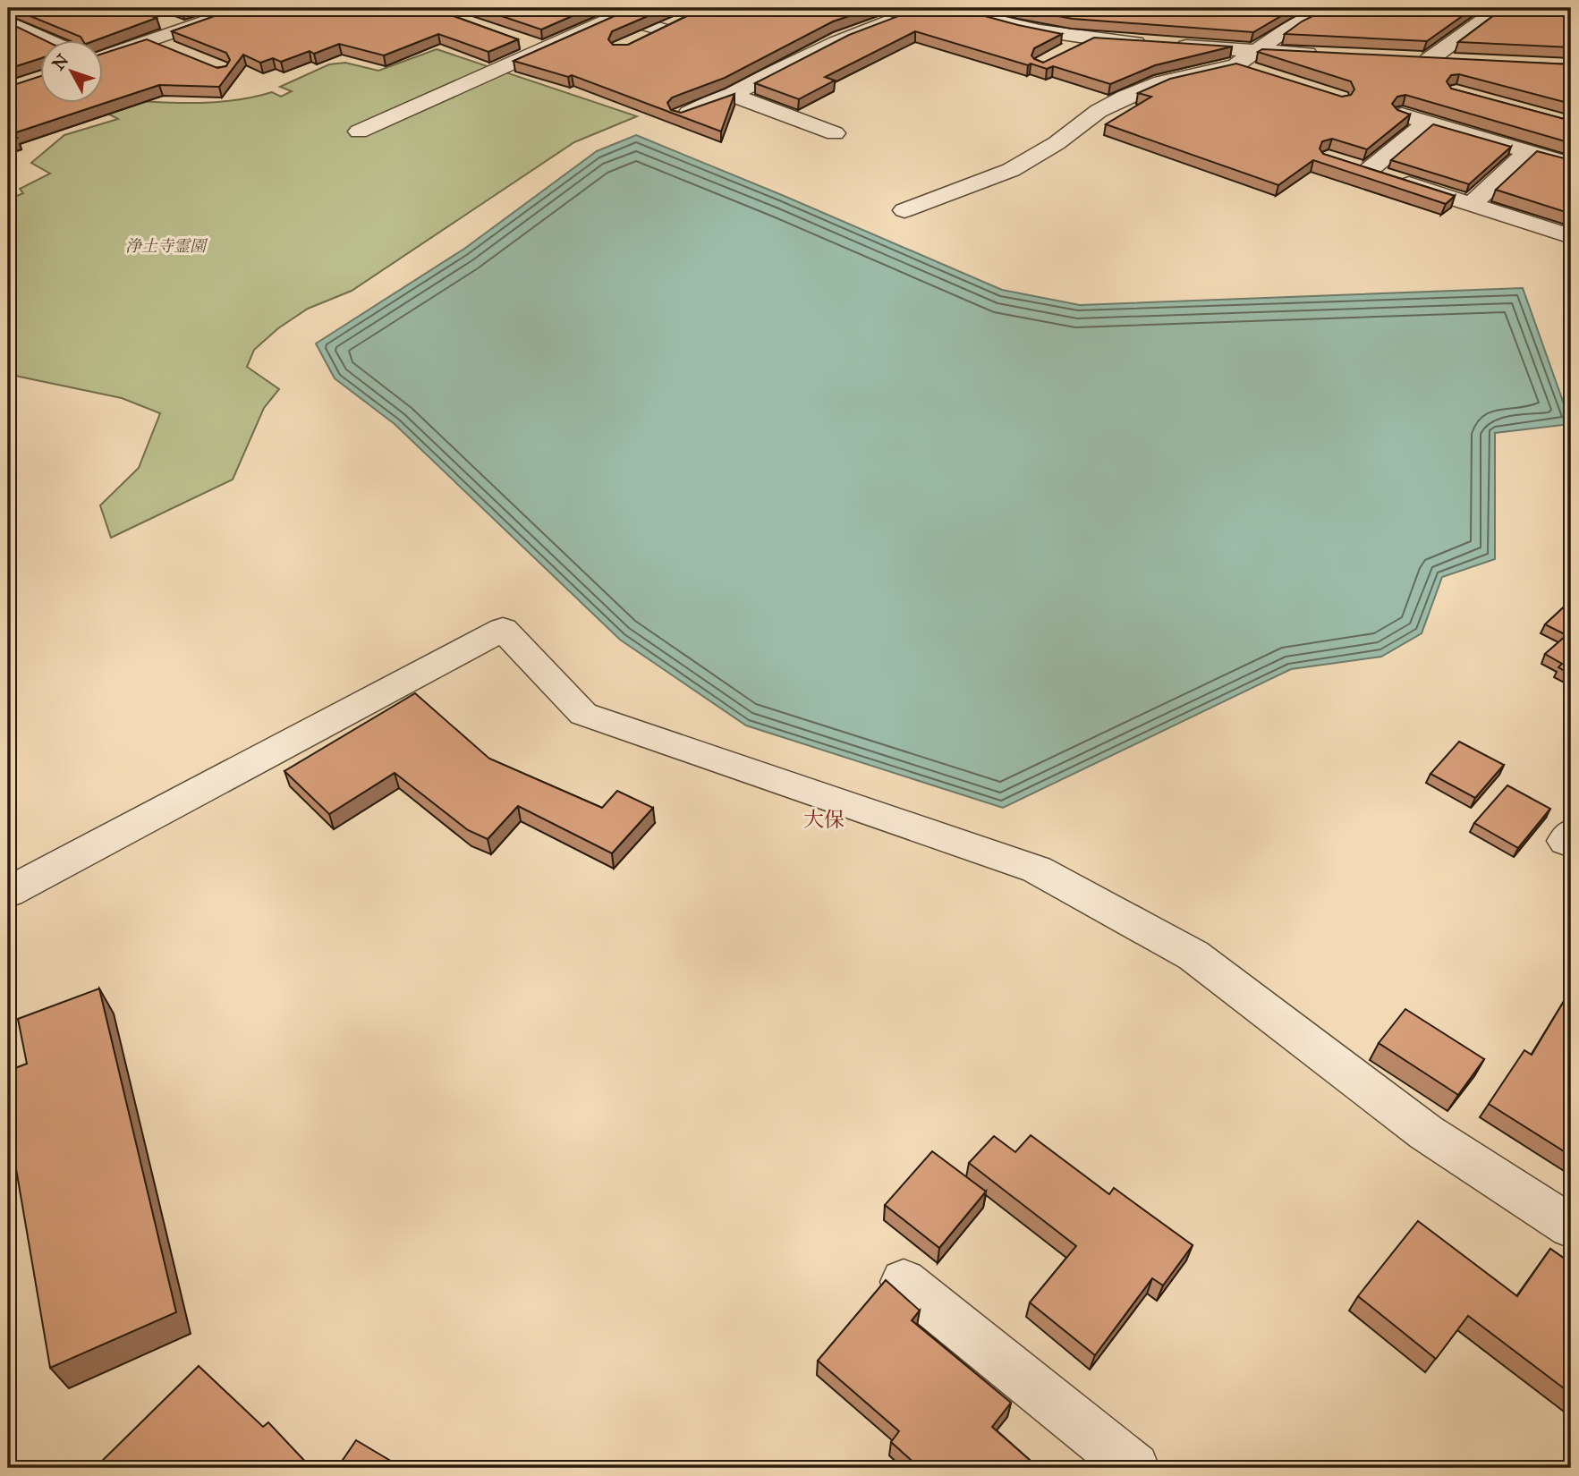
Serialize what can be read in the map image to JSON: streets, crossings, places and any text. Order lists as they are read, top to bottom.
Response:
{
  "districts": ["大保"],
  "parks": ["浄土寺霊園"],
  "north": "top left"
}
